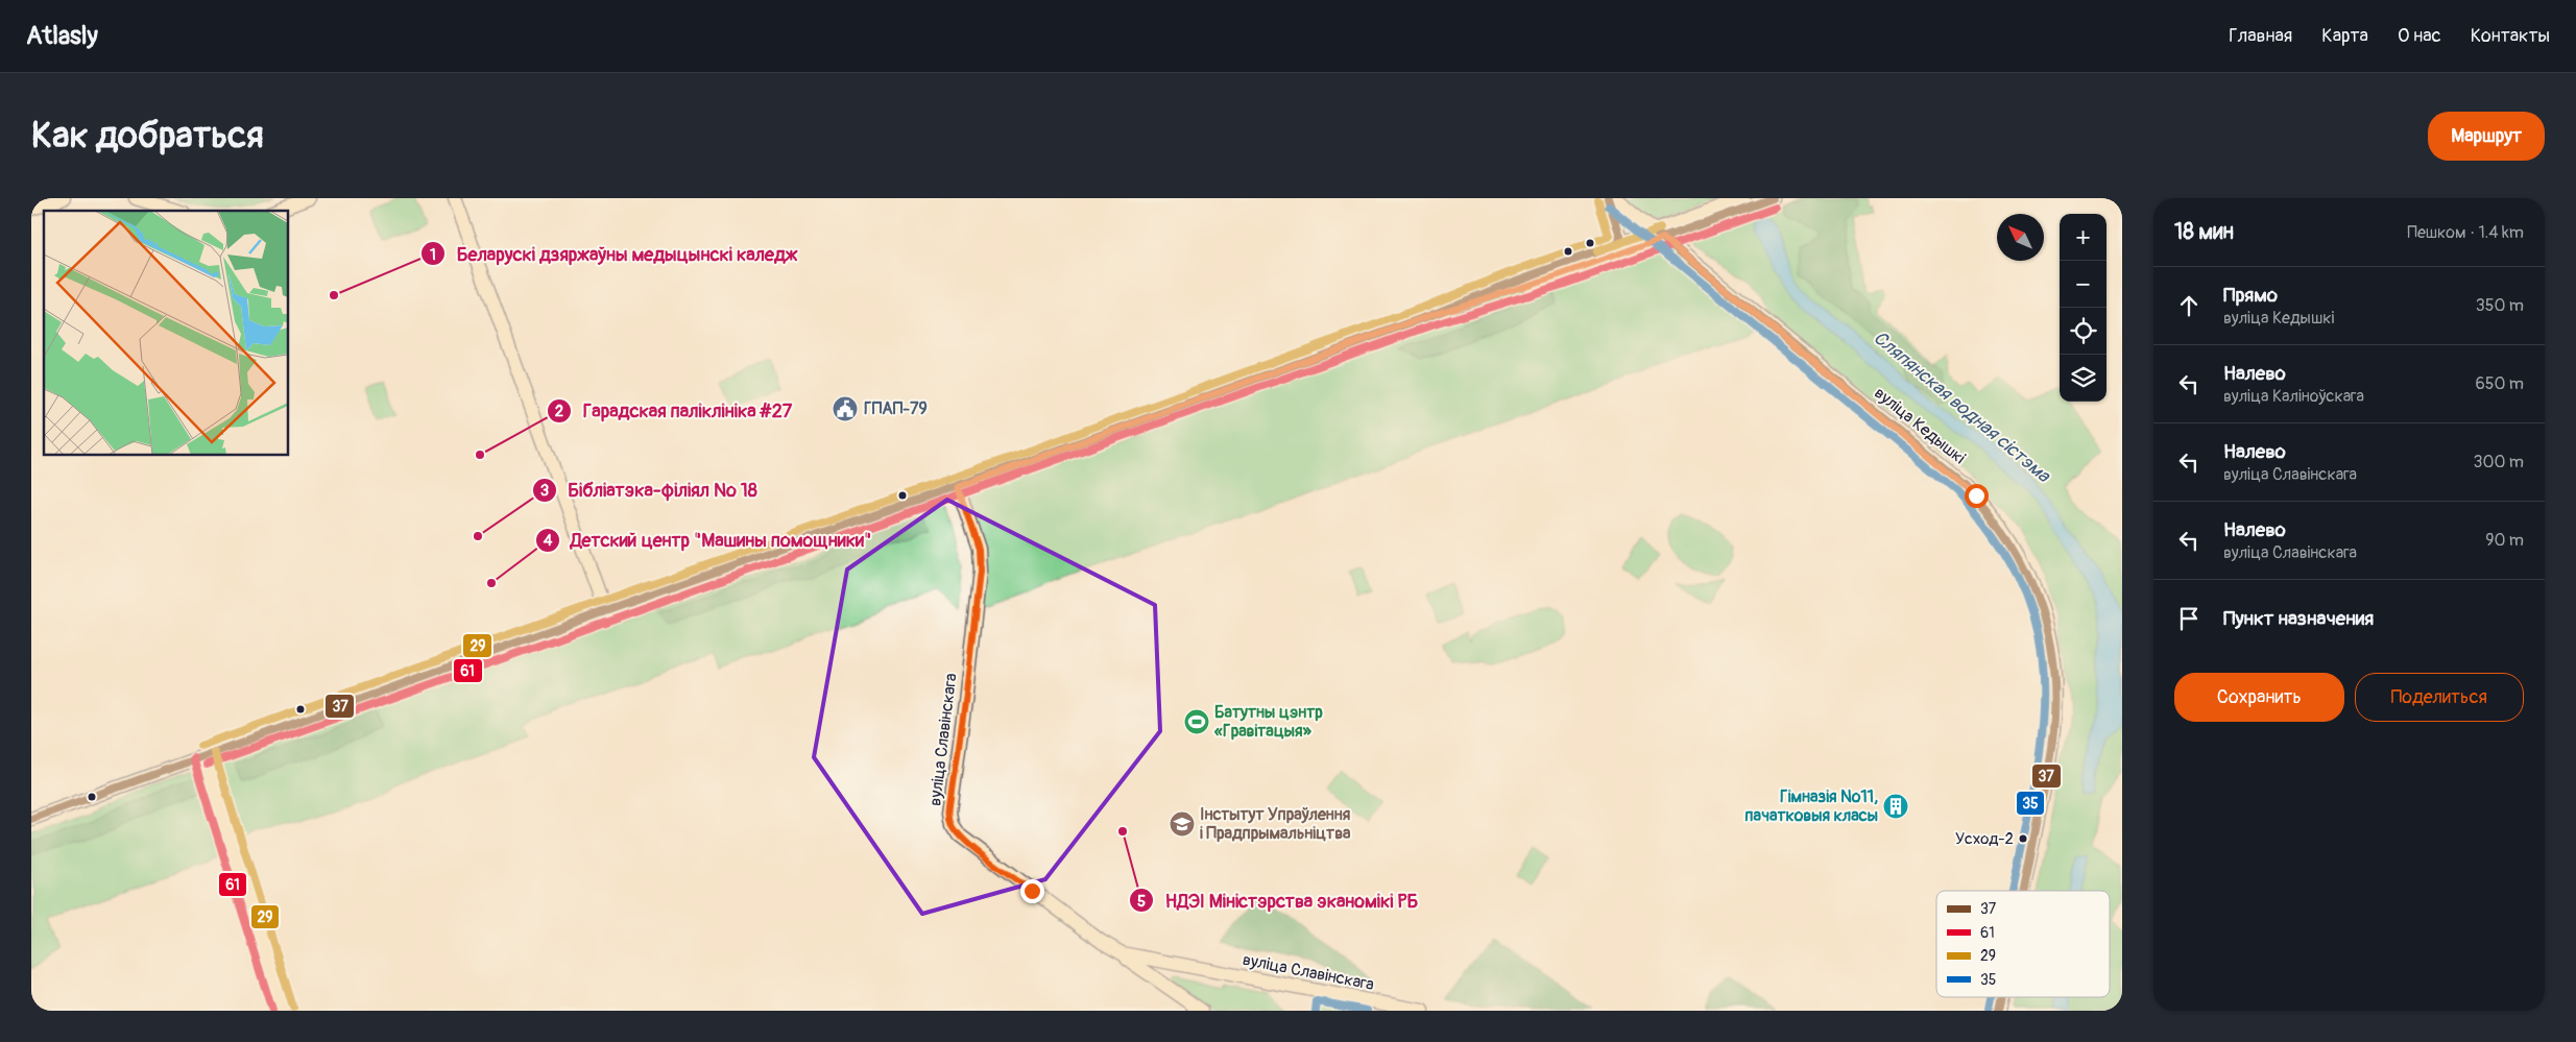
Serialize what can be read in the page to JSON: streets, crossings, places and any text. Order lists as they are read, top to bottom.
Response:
{
  "streets": {
    "main road": ["вуліца Кедышкі", "вуліца Славінскага"]
  },
  "water": ["Сляпянская водная сістэма"],
  "places": {
    "other": [
      "Беларускі дзяржаўны медыцынскі каледж",
      "Гарадская паліклініка #27",
      "Бібліатэка-філіял № 18",
      "Детский центр \"Машины помощники\"",
      "НДЭІ Міністэрства эканомікі РБ",
      "Усход-2"
    ],
    "public building": ["ГПАП-79"],
    "sports": ["Батутны цэнтр «Гравітацыя»"],
    "building": ["Гімназія №11, пачатковыя класы"],
    "school or university": ["Інстытут Упраўлення і Прадпрымальніцтва"]
  },
  "lines": [
    "transit line 37",
    "transit line 29",
    "transit line 35",
    "transit line 61"
  ],
  "legend": [
    "37",
    "61",
    "29",
    "35"
  ],
  "north": "top left",
  "page": {
    "header": "Atlasly",
    "nav": [
      "Главная",
      "Карта",
      "О нас",
      "Контакты"
    ],
    "buttons": [
      "Маршрут",
      ["Сохранить", "Поделиться"]
    ],
    "title": "Как добраться",
    "heading": ["18 мин", "Пешком · 1.4 km"],
    "map_buttons": ["+", "−"],
    "list": [
      ["Прямо", "вуліца Кедышкі", "350 m"],
      ["Налево", "вуліца Каліноўскага", "650 m"],
      ["Налево", "вуліца Славінскага", "300 m"],
      ["Налево", "вуліца Славінскага", "90 m"],
      "Пункт назначения"
    ]
  }
}
